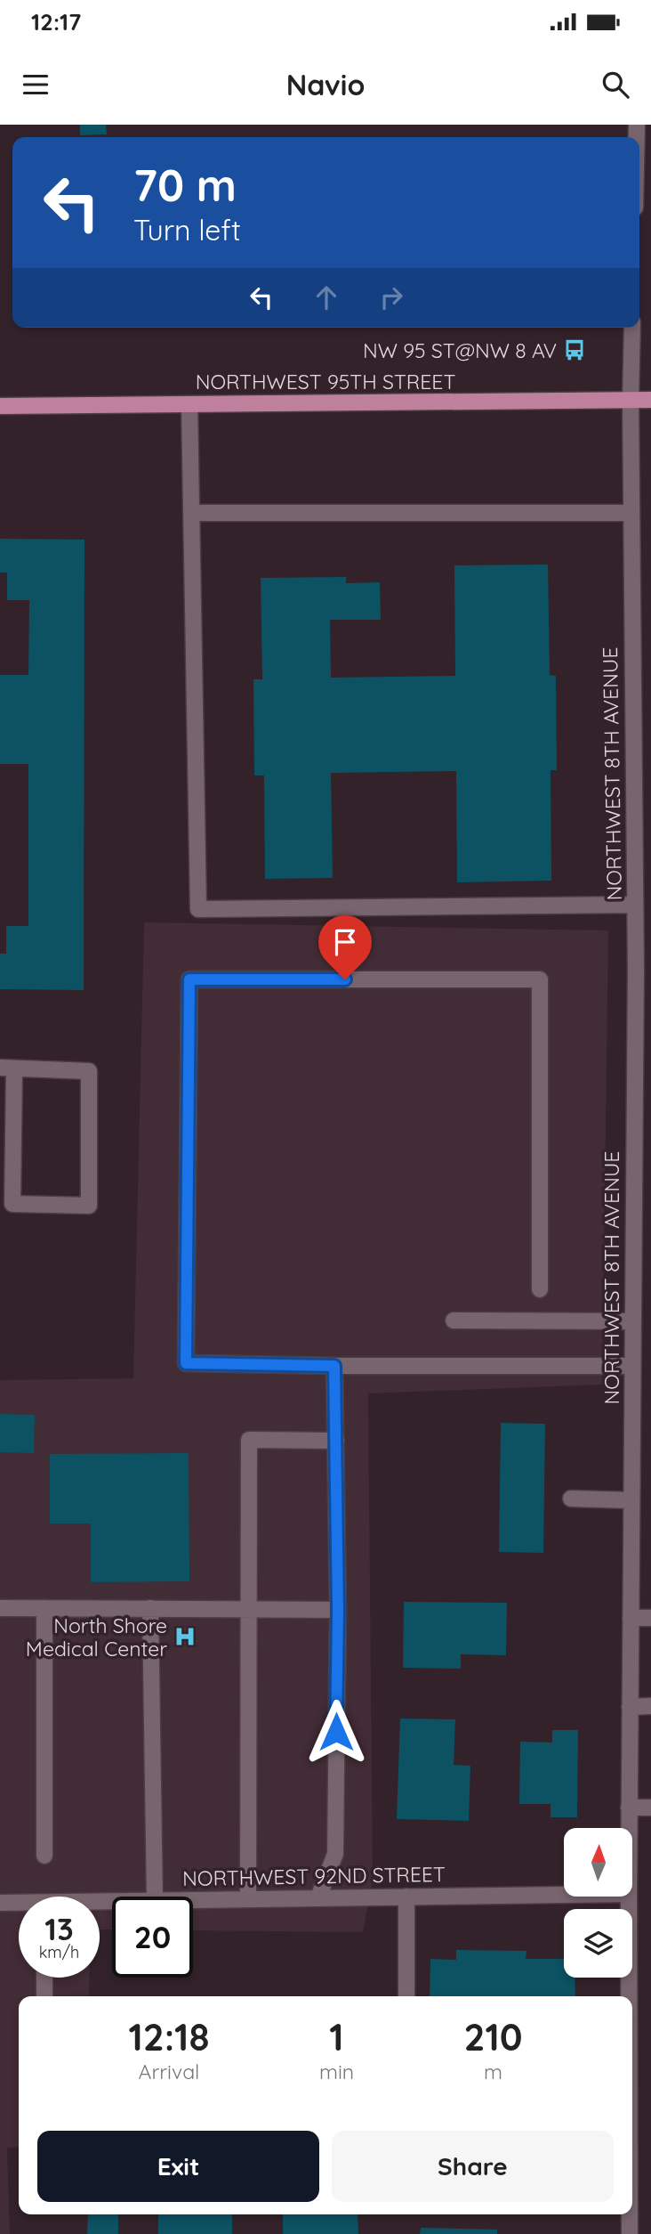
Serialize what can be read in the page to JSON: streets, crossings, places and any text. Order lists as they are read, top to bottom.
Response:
{
  "streets": {
    "main road": ["NORTHWEST 95TH STREET"],
    "street": ["NORTHWEST 8TH AVENUE", "NORTHWEST 92ND STREET"]
  },
  "crossings": [
    ["NORTHWEST 95TH STREET", "NORTHWEST 8TH AVENUE"]
  ],
  "places": {
    "bus stop": ["NW 95 ST@NW 8 AV"],
    "hospital": ["North Shore Medical Center"]
  },
  "north": "top",
  "page": {
    "status": "12:17",
    "header": "Navio",
    "turn": ["70 m", "Turn left"],
    "speed": "13 km/h",
    "limit": "20",
    "eta": [
      "12:18",
      "Arrival",
      "1",
      "min",
      "210",
      "m"
    ],
    "buttons": ["Exit", "Share"]
  }
}
